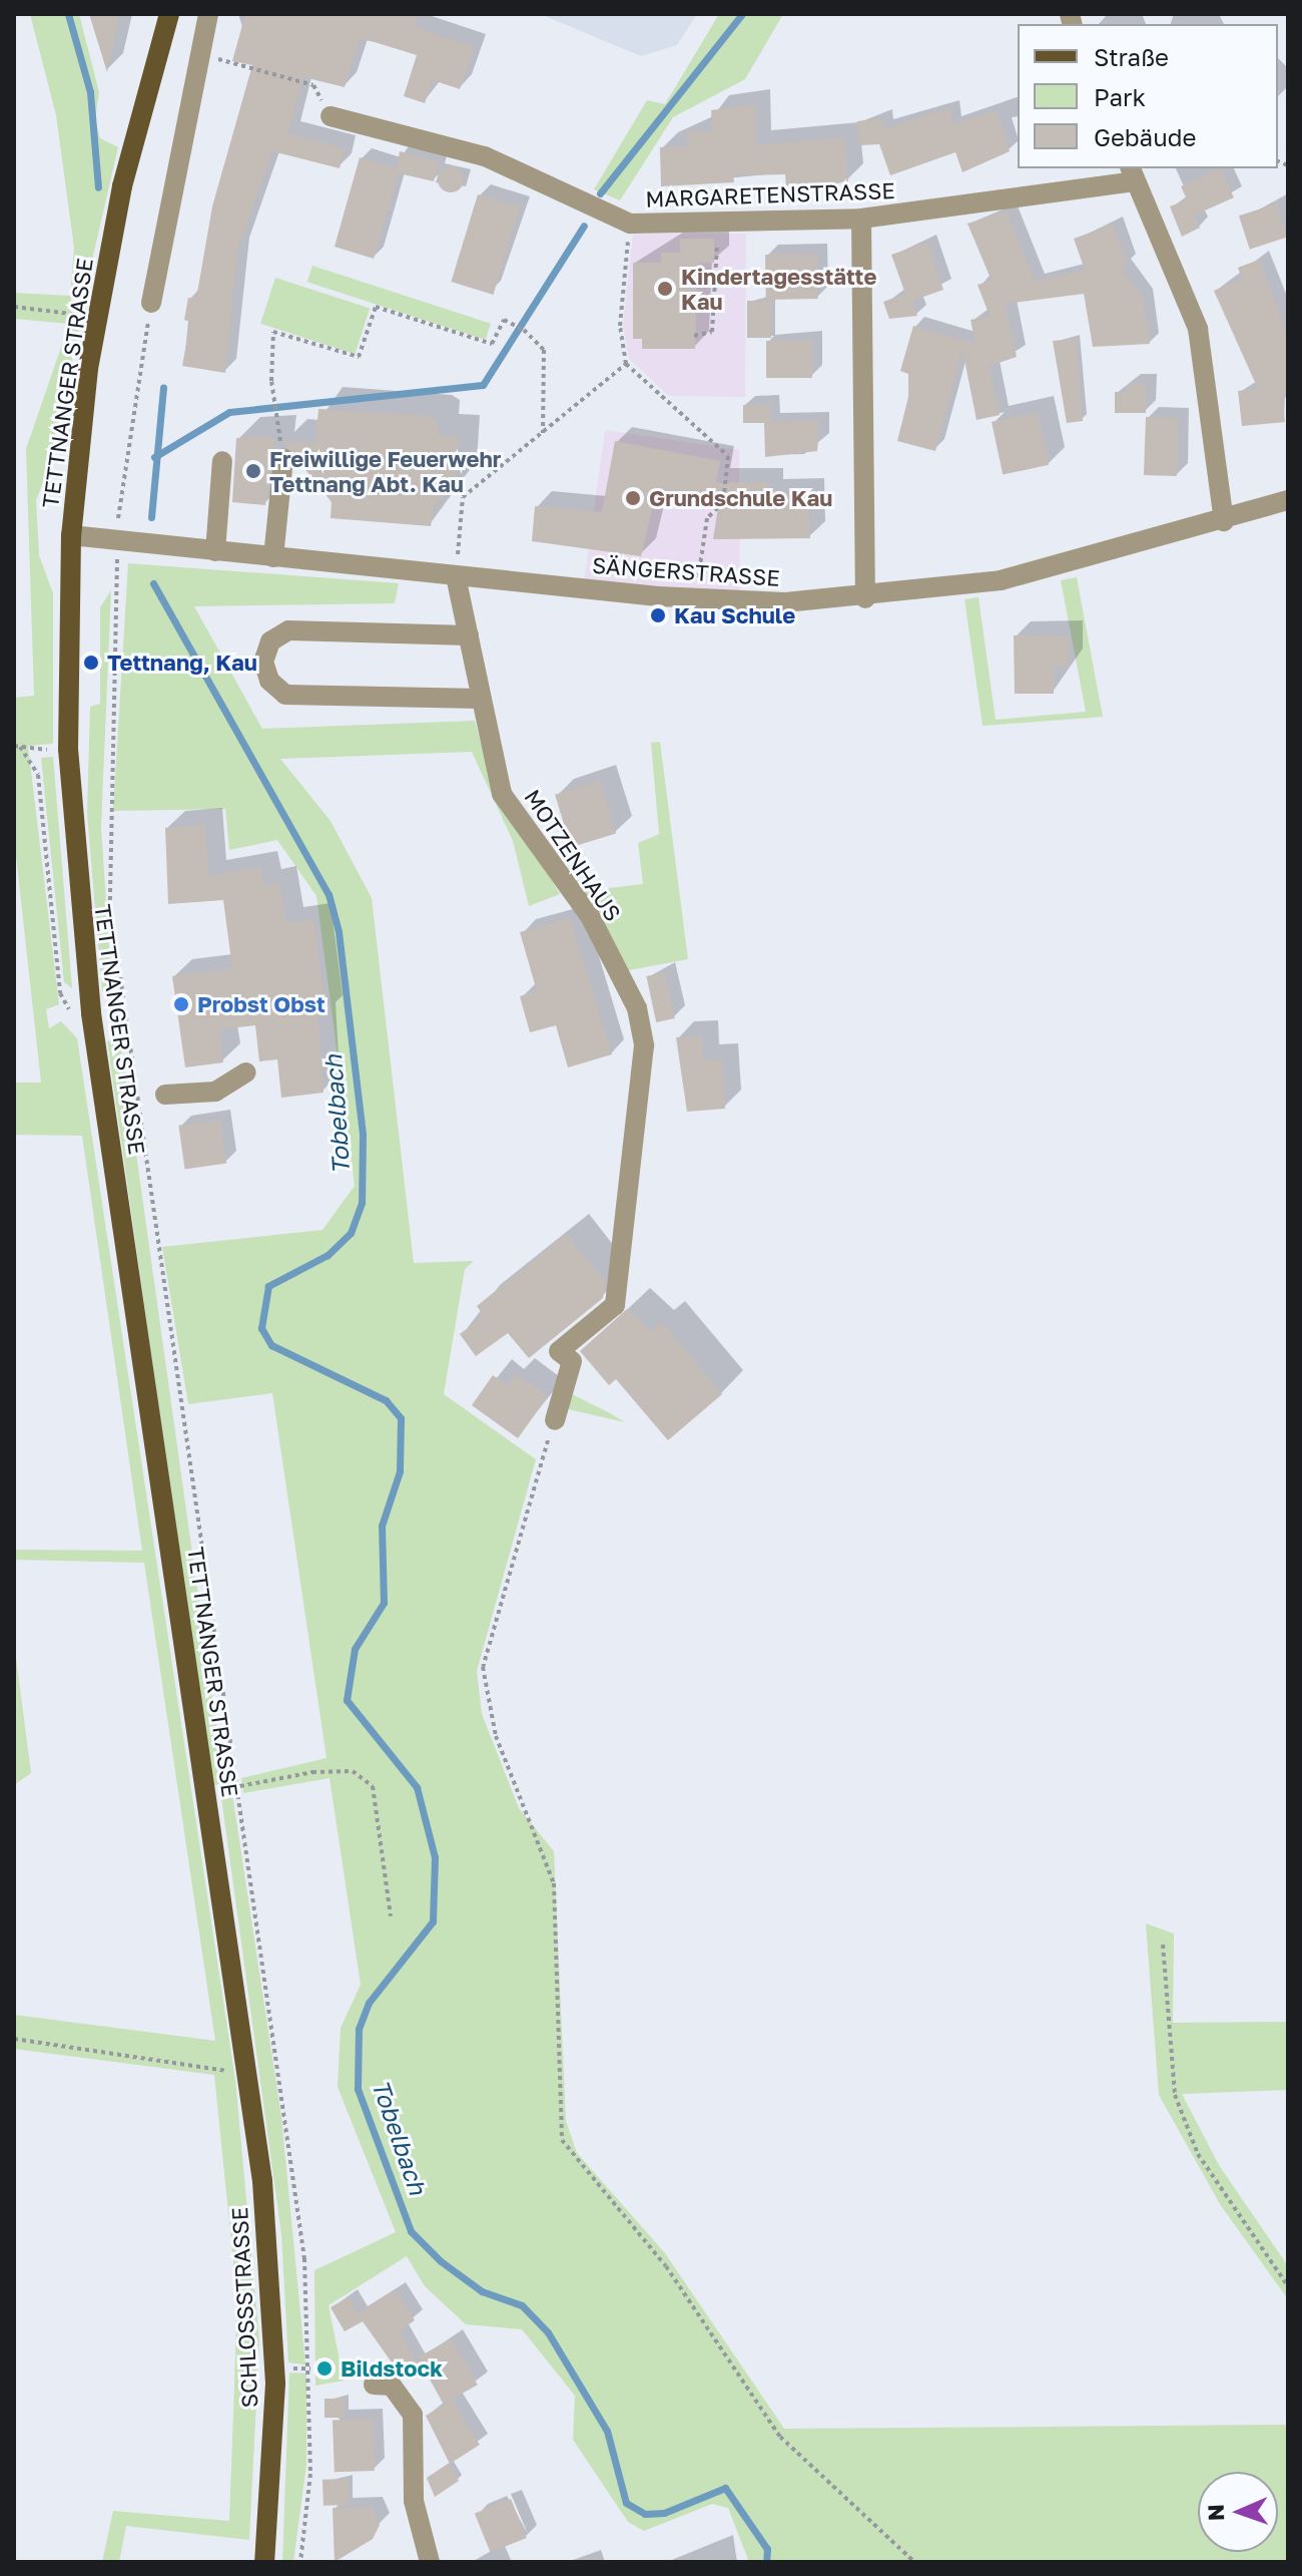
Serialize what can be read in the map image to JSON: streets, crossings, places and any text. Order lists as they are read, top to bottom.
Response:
{
  "streets": {
    "main road": ["TETTNANGER STRASSE", "SCHLOSSSTRASSE"],
    "street": ["MARGARETENSTRASSE", "SÄNGERSTRASSE", "MOTZENHAUS"]
  },
  "crossings": [
    ["TETTNANGER STRASSE", "SÄNGERSTRASSE"],
    ["TETTNANGER STRASSE", "SCHLOSSSTRASSE"],
    ["SÄNGERSTRASSE", "MOTZENHAUS"]
  ],
  "water": ["Tobelbach"],
  "places": [
    "Kindertagesstätte Kau",
    "Freiwillige Feuerwehr Tettnang Abt. Kau",
    "Grundschule Kau",
    "Kau Schule",
    "Tettnang, Kau",
    "Probst Obst",
    "Bildstock"
  ],
  "legend": ["Straße", "Park", "Gebäude"],
  "north": "left"
}
